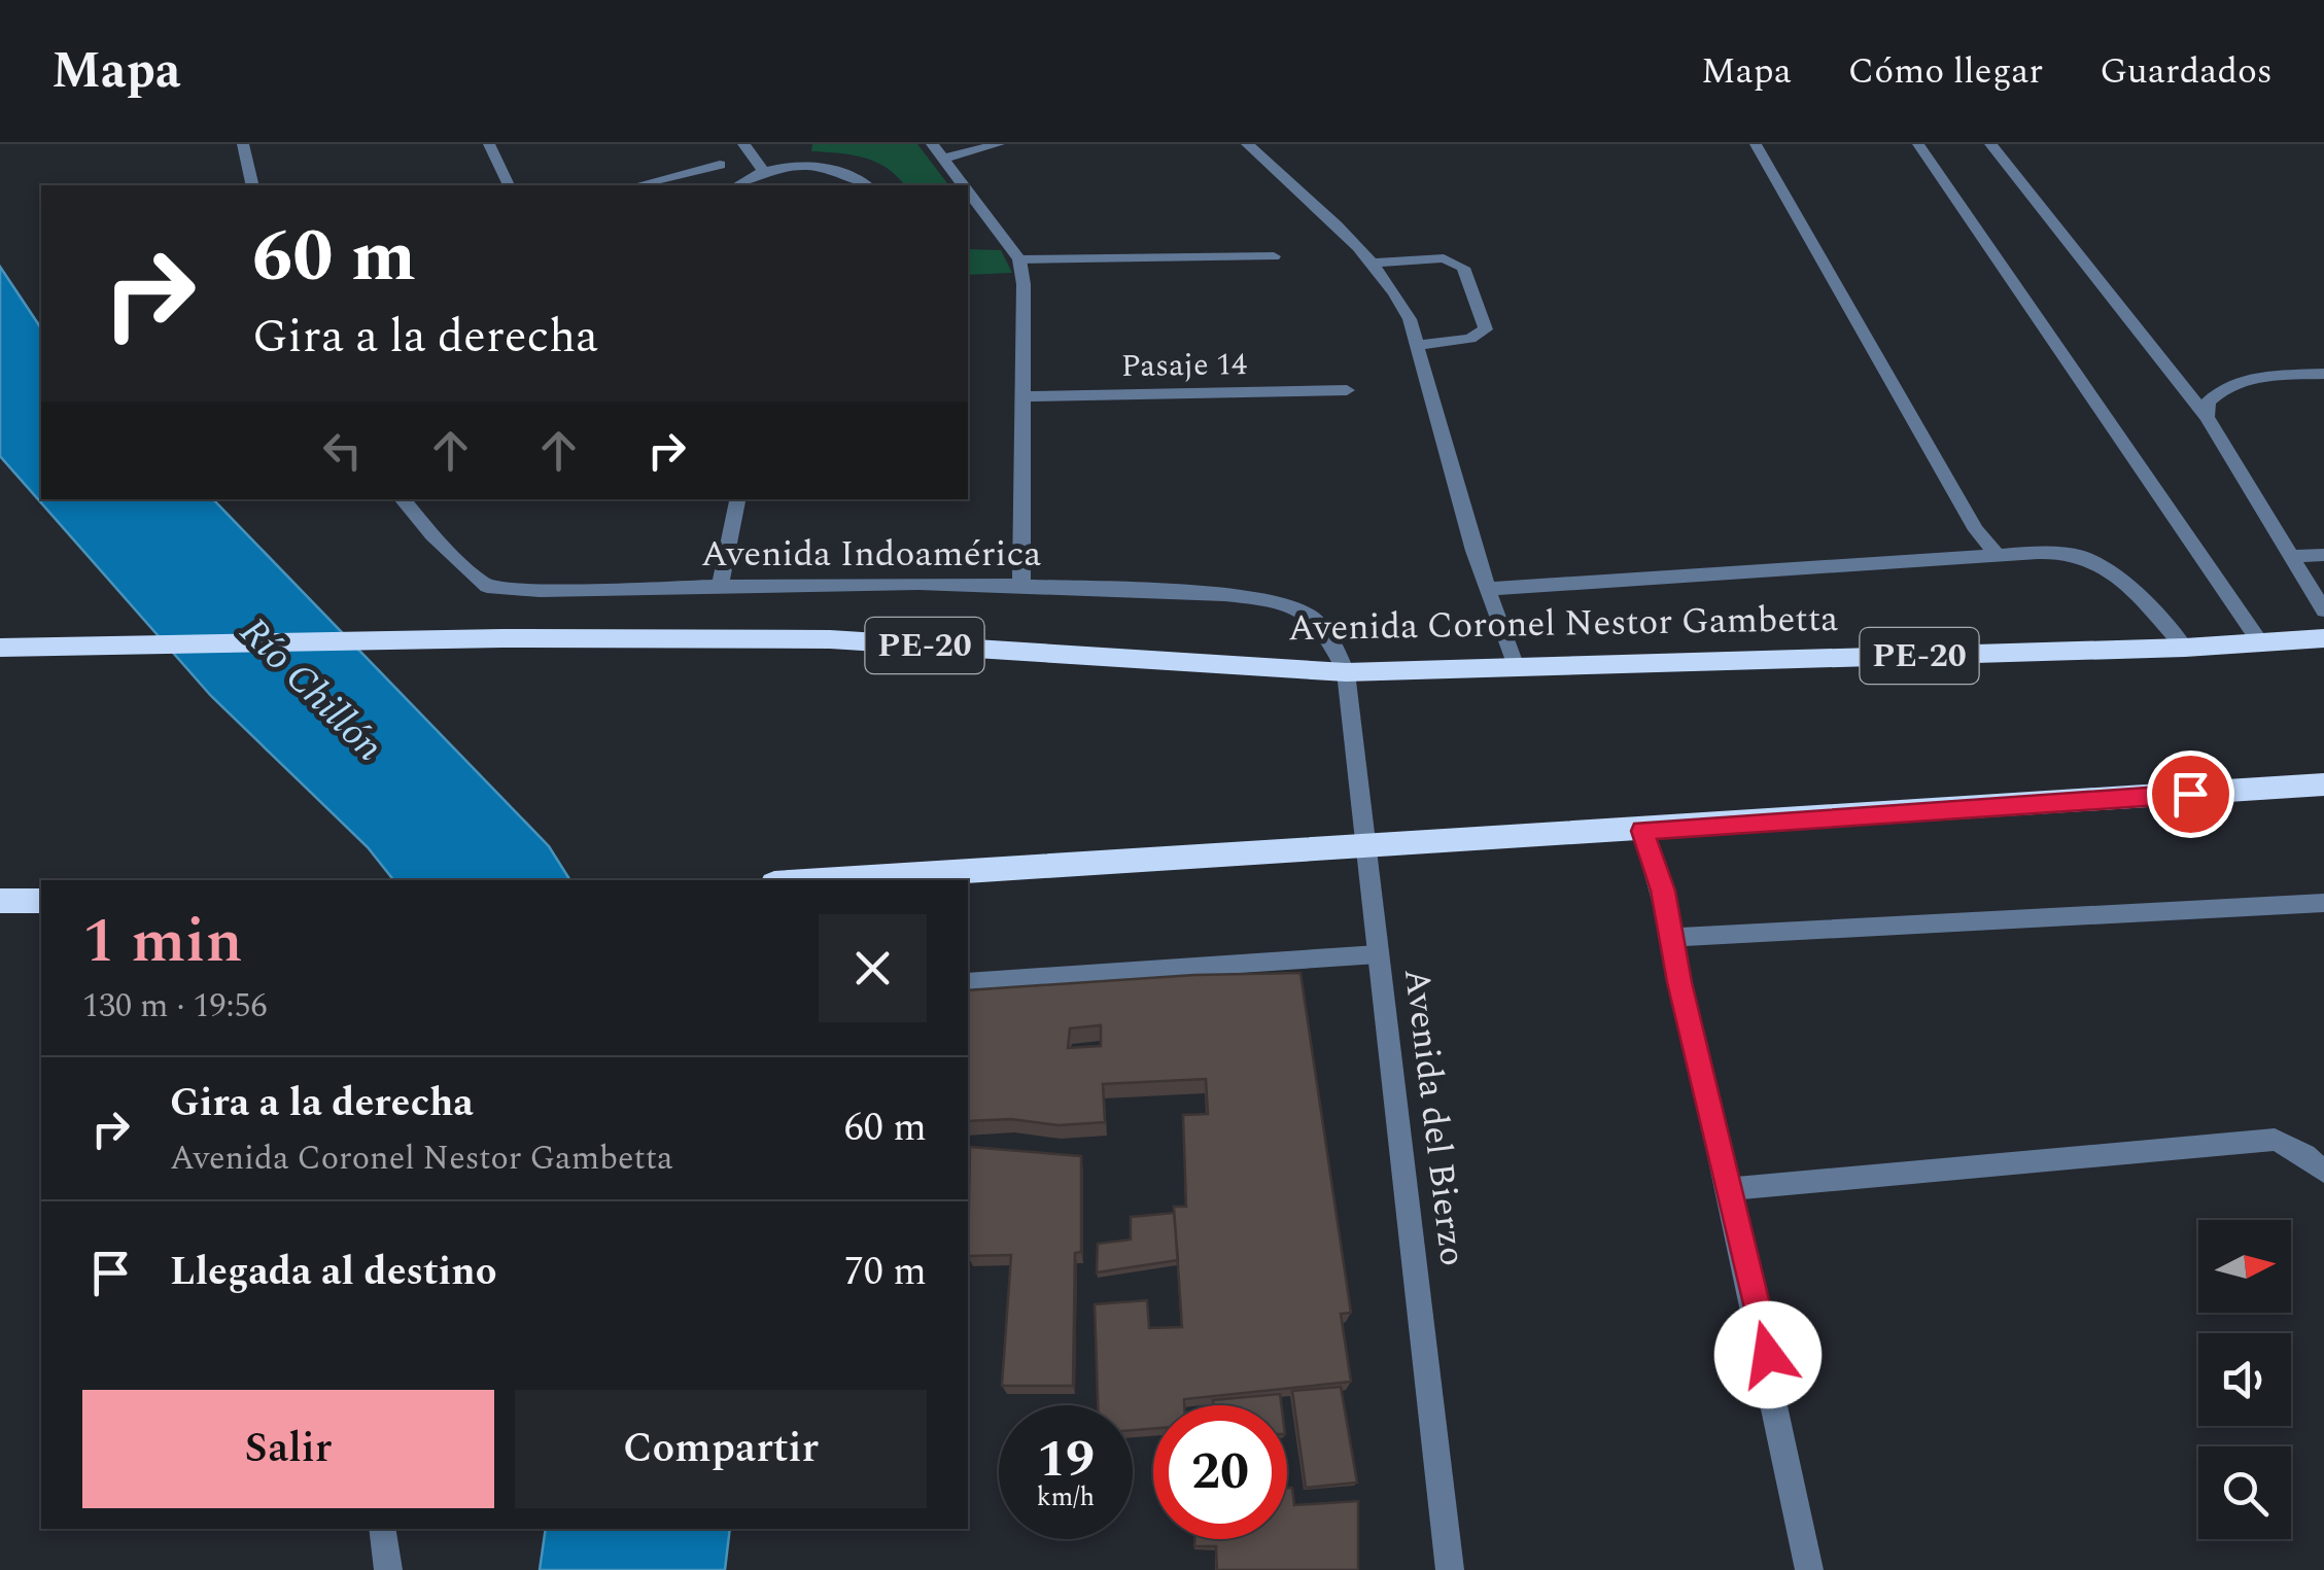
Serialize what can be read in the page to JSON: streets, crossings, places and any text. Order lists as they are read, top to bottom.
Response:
{
  "streets": {
    "highway": ["Avenida Coronel Nestor Gambetta", "PE-20"],
    "street": ["Pasaje 14", "Avenida Indoamérica", "Avenida del Bierzo"]
  },
  "crossings": [
    ["Avenida Indoamérica", "Avenida Coronel Nestor Gambetta"],
    ["Avenida Indoamérica", "Avenida del Bierzo"],
    ["Avenida Coronel Nestor Gambetta", "Avenida del Bierzo"]
  ],
  "water": ["Río Chillón"],
  "north": "right",
  "page": {
    "header": "Mapa",
    "nav": ["Mapa", "Cómo llegar", "Guardados"],
    "turn": ["60 m", "Gira a la derecha"],
    "heading": ["1 min", "130 m · 19:56"],
    "list": [
      {
        "name": "Gira a la derecha",
        "note": "Avenida Coronel Nestor Gambetta",
        "value": "60 m"
      },
      {
        "name": "Llegada al destino",
        "value": "70 m"
      }
    ],
    "buttons": ["Salir", "Compartir"],
    "speed": "19 km/h",
    "limit": "20"
  }
}
